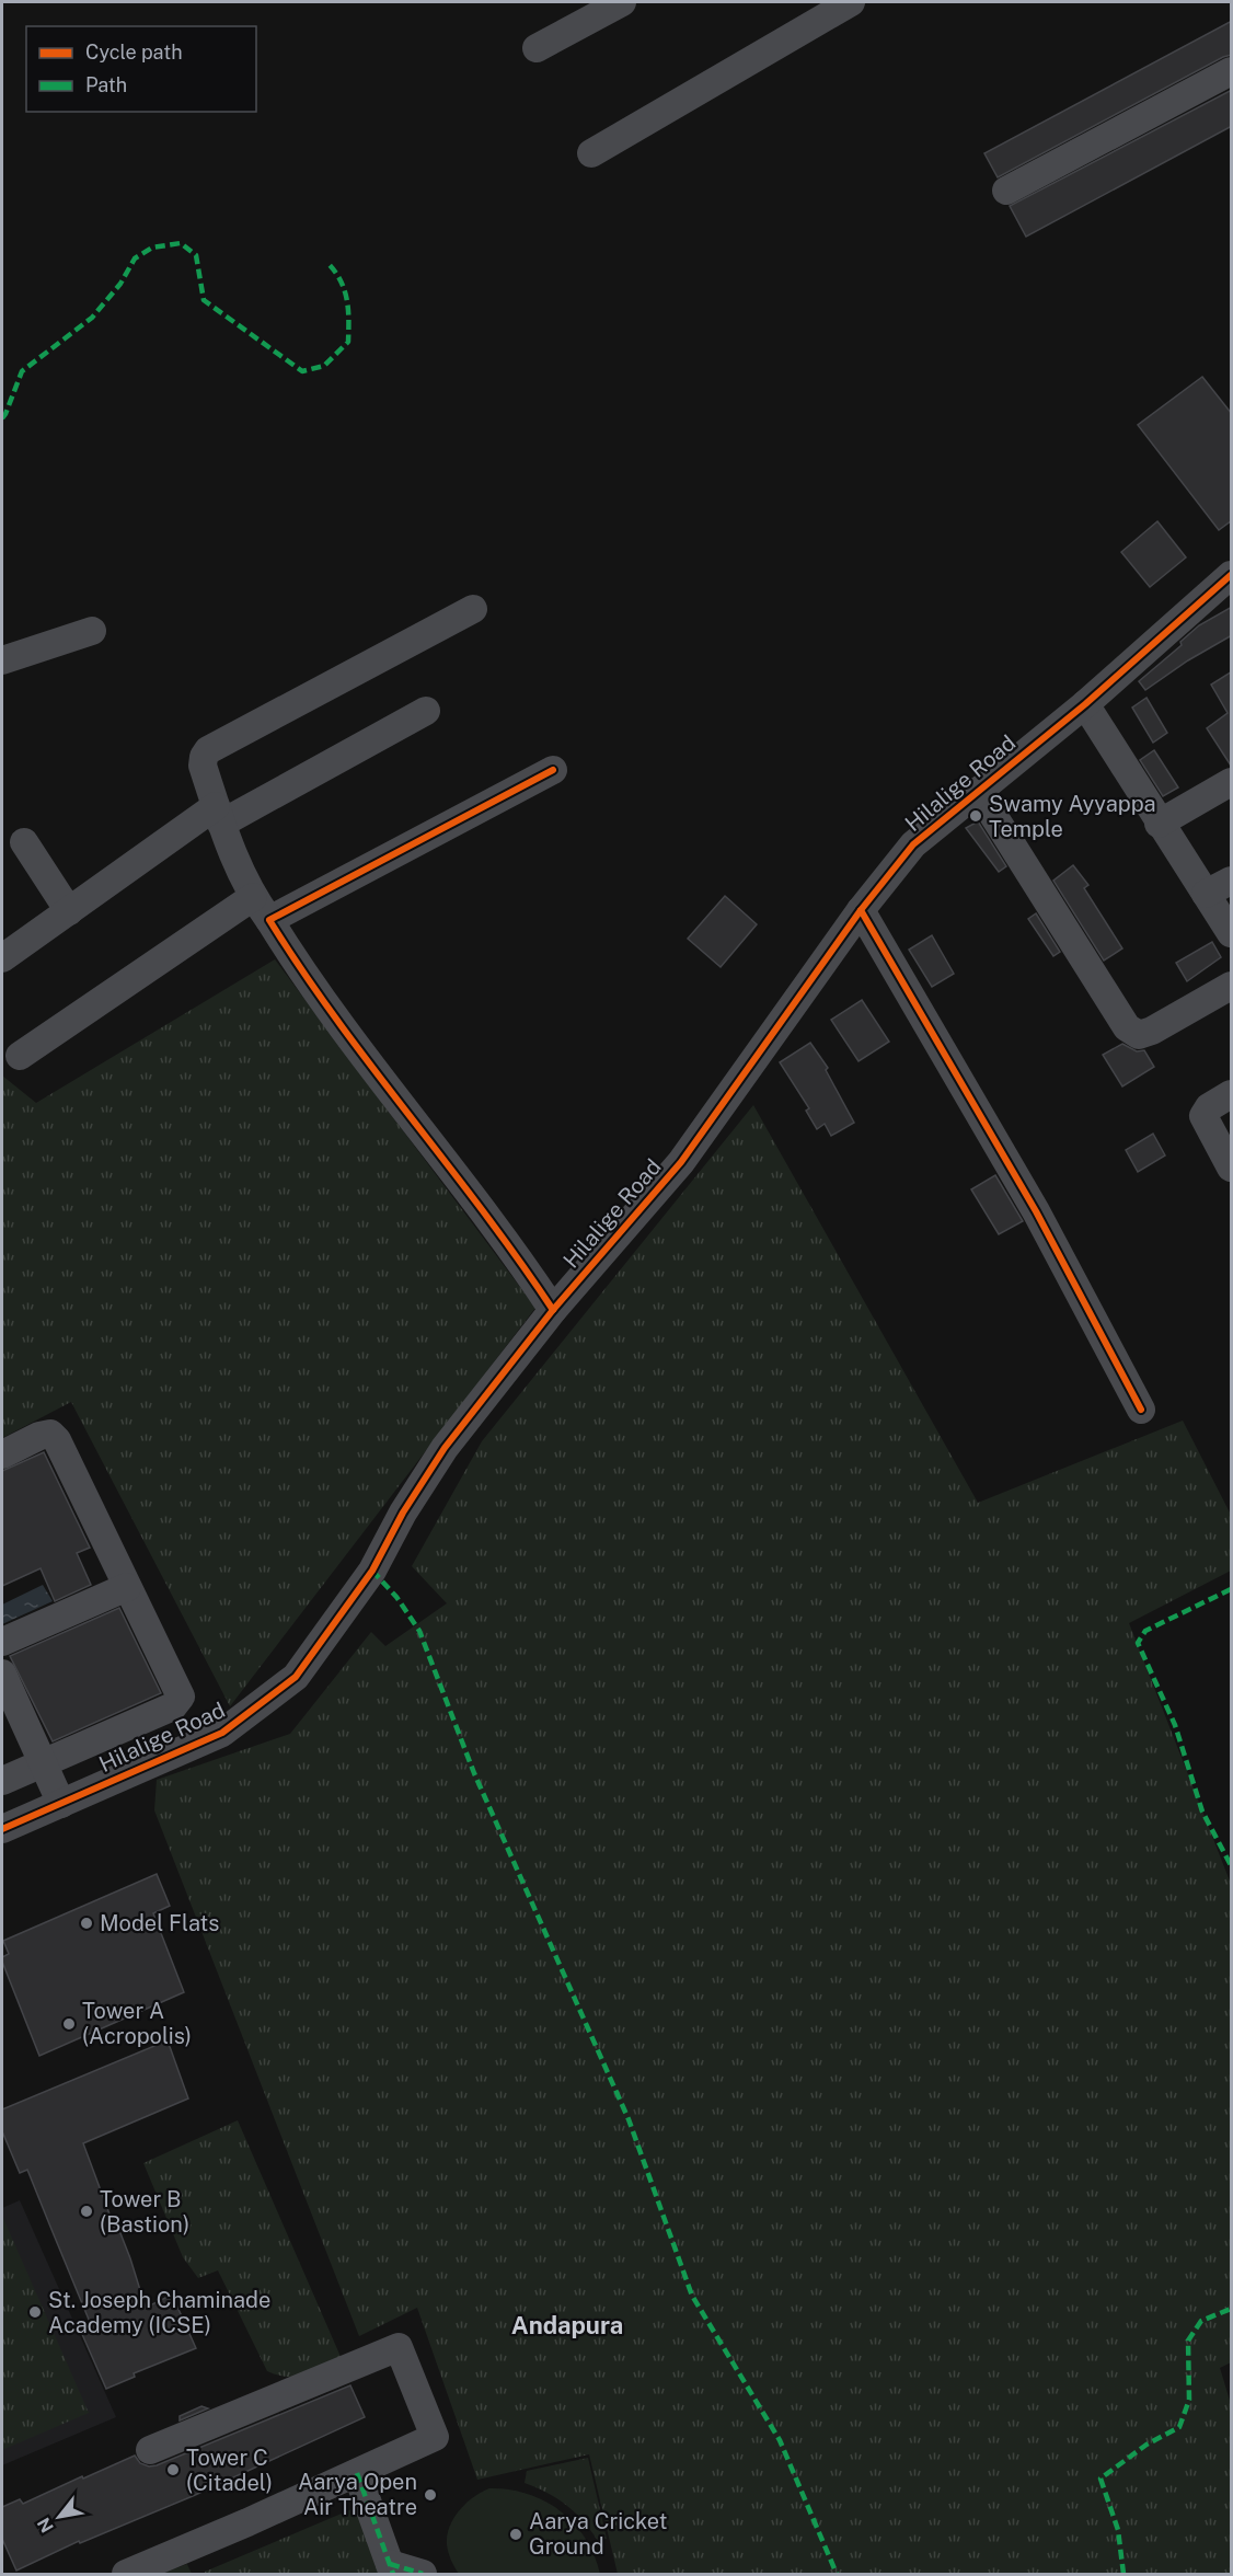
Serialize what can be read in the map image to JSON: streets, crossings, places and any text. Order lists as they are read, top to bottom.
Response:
{
  "streets": {
    "street": ["Hilalige Road"]
  },
  "districts": ["Andapura"],
  "places": [
    "Swamy Ayyappa Temple",
    "Model Flats",
    "Tower A (Acropolis)",
    "Tower B (Bastion)",
    "St. Joseph Chaminade Academy (ICSE)",
    "Tower C (Citadel)",
    "Aarya Open Air Theatre",
    "Aarya Cricket Ground"
  ],
  "legend": ["Cycle path", "Path"],
  "north": "bottom left"
}
